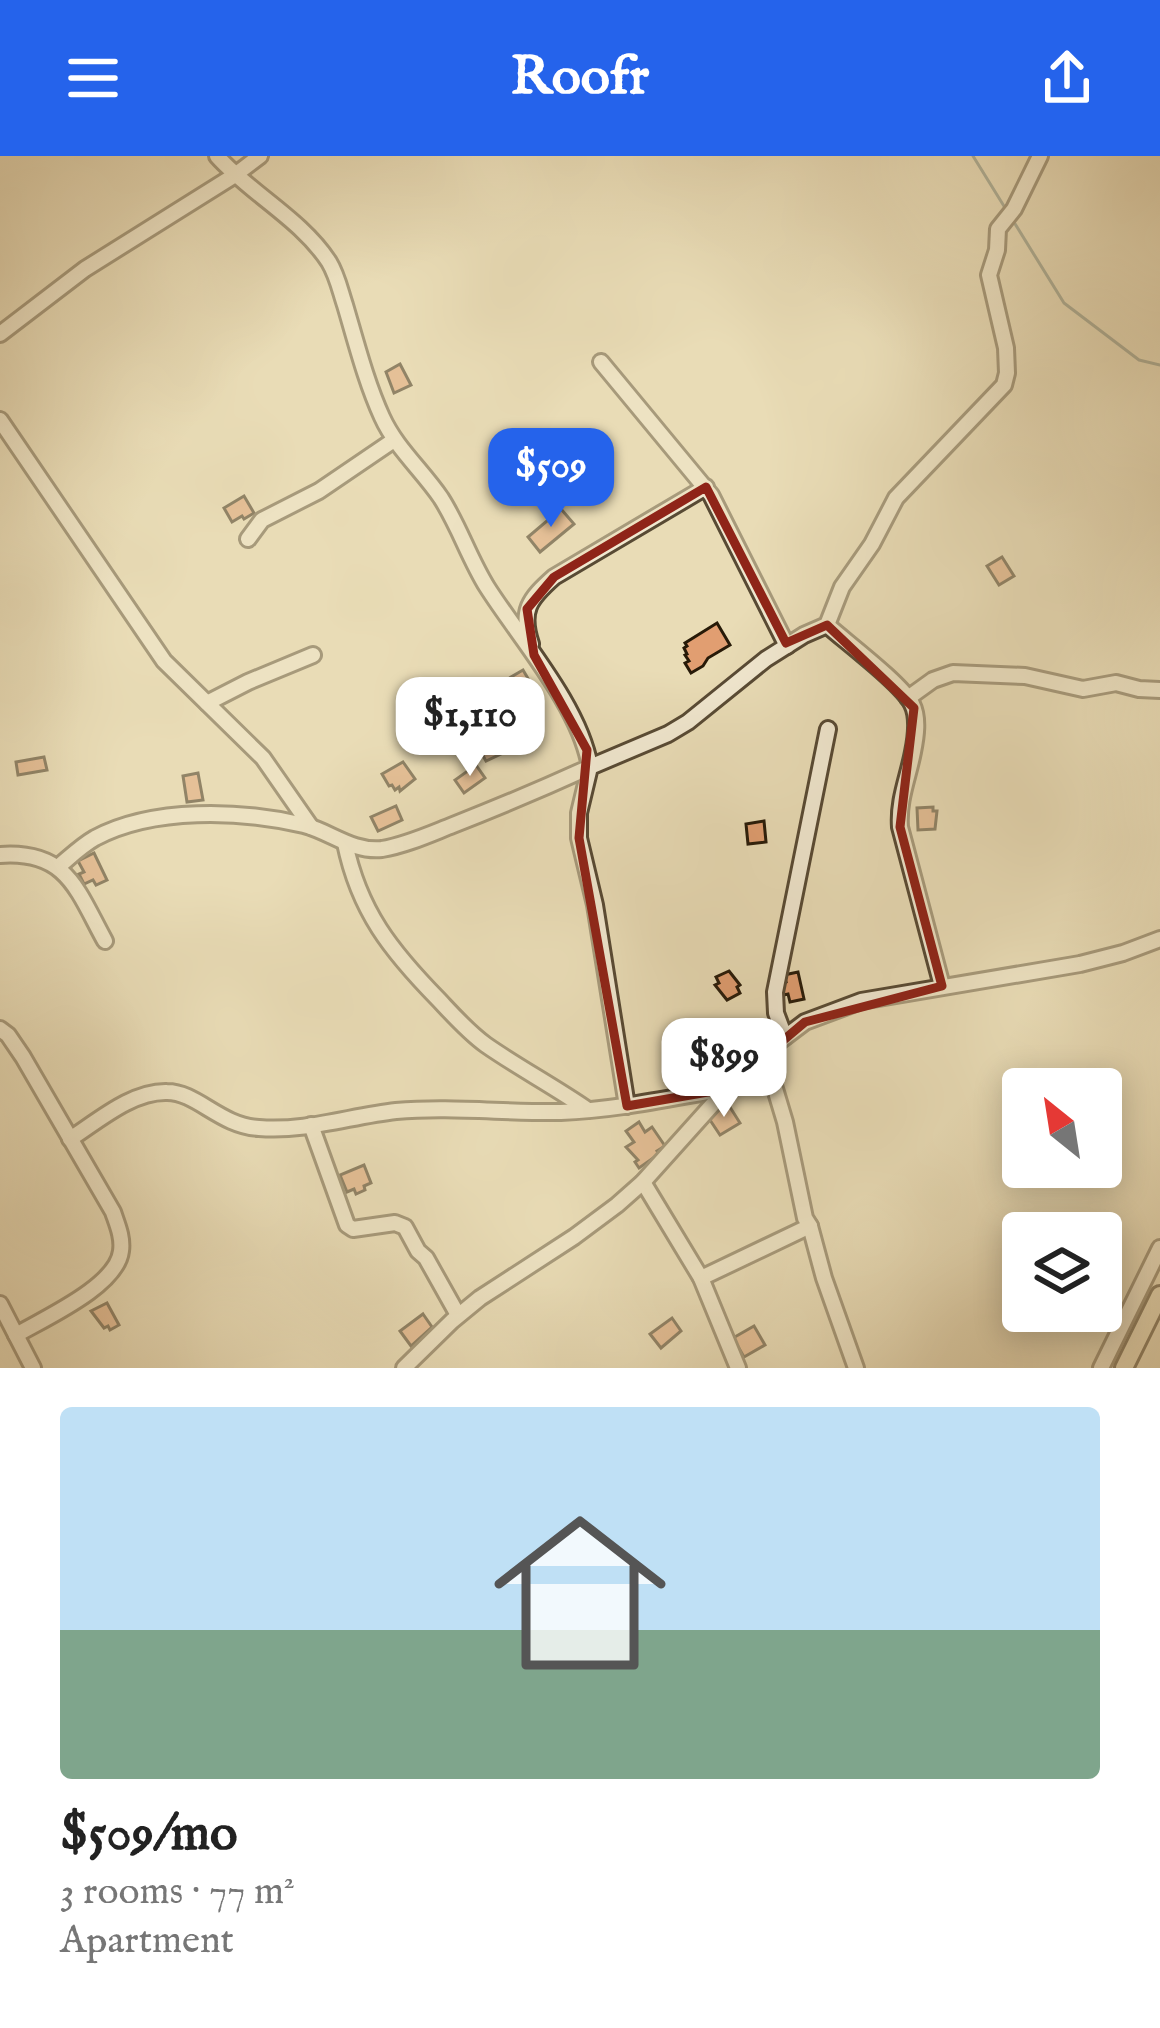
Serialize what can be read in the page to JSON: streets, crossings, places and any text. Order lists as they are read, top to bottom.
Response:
{
  "north": "top left",
  "page": {
    "header": "Roofr",
    "price": ["$509", "$1,110", "$899"],
    "list": [
      {
        "name": "$509/mo",
        "note": "3 rooms · 77 m² · Apartment"
      }
    ]
  }
}
